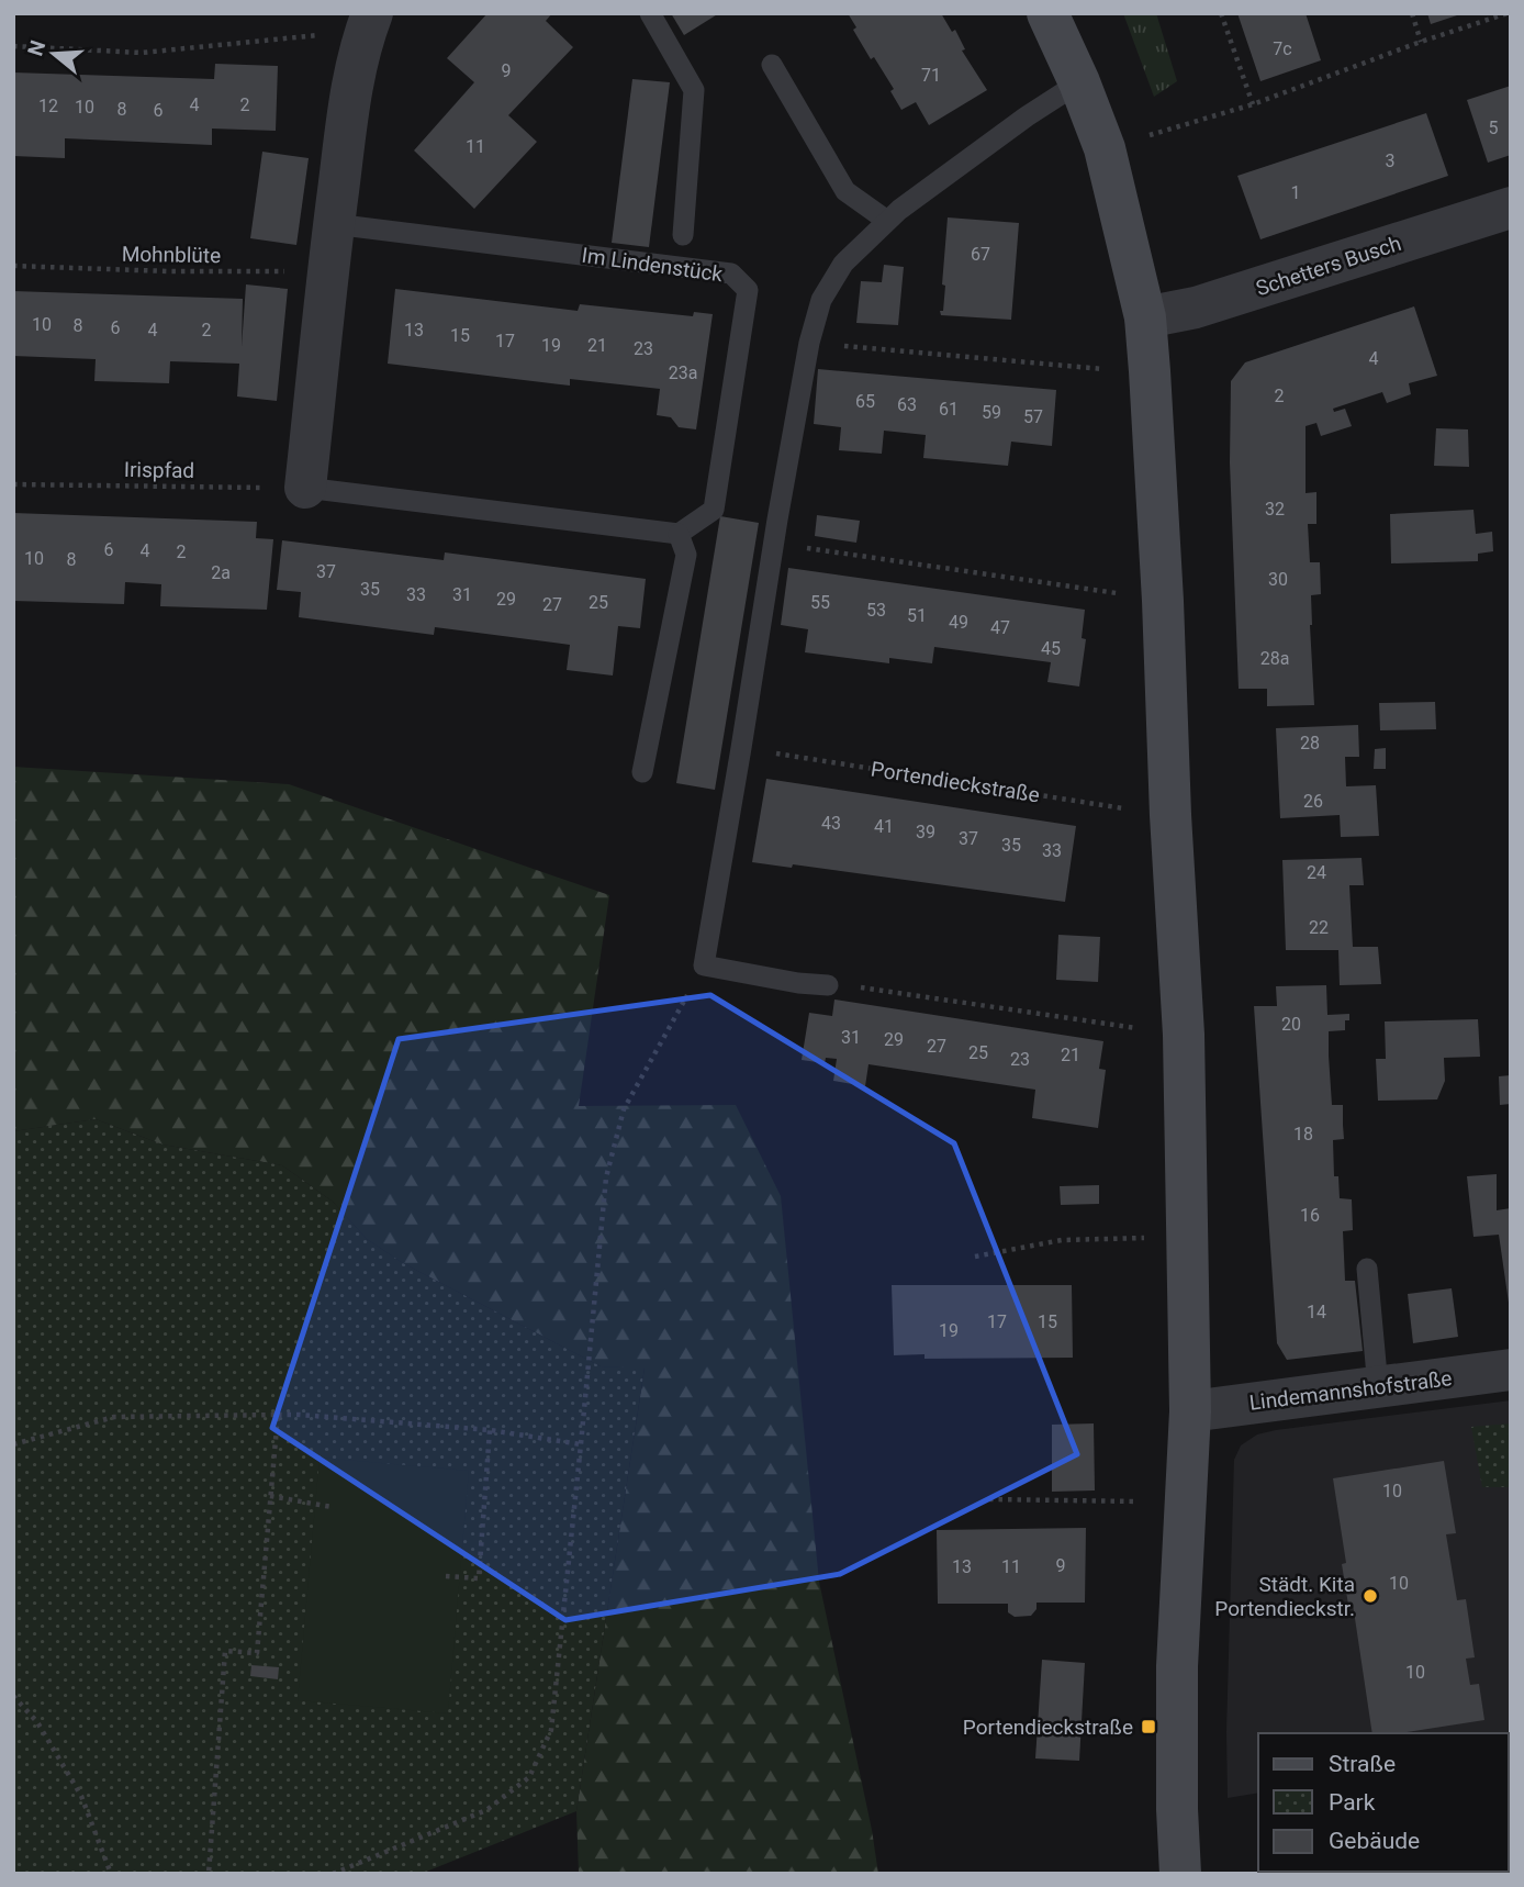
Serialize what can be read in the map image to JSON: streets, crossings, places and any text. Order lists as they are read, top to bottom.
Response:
{
  "streets": {
    "street": ["Schetters Busch", "Lindemannshofstraße"],
    "lane": ["Im Lindenstück"],
    "path": ["Mohnblüte", "Irispfad", "Portendieckstraße"]
  },
  "places": {
    "other": ["Städt. Kita Portendieckstr."],
    "transit": ["Portendieckstraße"]
  },
  "house_numbers": [
    "7c",
    "9",
    "71",
    "4",
    "2",
    "12",
    "10",
    "8",
    "6",
    "5",
    "11",
    "3",
    "1",
    "67",
    "10",
    "8",
    "6",
    "4",
    "2",
    "13",
    "15",
    "17",
    "19",
    "21",
    "23",
    "4",
    "23a",
    "2",
    "65",
    "63",
    "61",
    "59",
    "57",
    "32",
    "6",
    "4",
    "2",
    "10",
    "8",
    "37",
    "2a",
    "30",
    "35",
    "33",
    "31",
    "29",
    "25",
    "55",
    "27",
    "53",
    "51",
    "49",
    "47",
    "45",
    "28a",
    "28",
    "26",
    "43",
    "41",
    "39",
    "37",
    "35",
    "33",
    "24",
    "22",
    "20",
    "31",
    "29",
    "27",
    "25",
    "21",
    "23",
    "18",
    "16",
    "14",
    "17",
    "15",
    "19",
    "10",
    "9",
    "13",
    "11",
    "10",
    "10"
  ],
  "legend": ["Straße", "Park", "Gebäude"],
  "north": "left"
}
